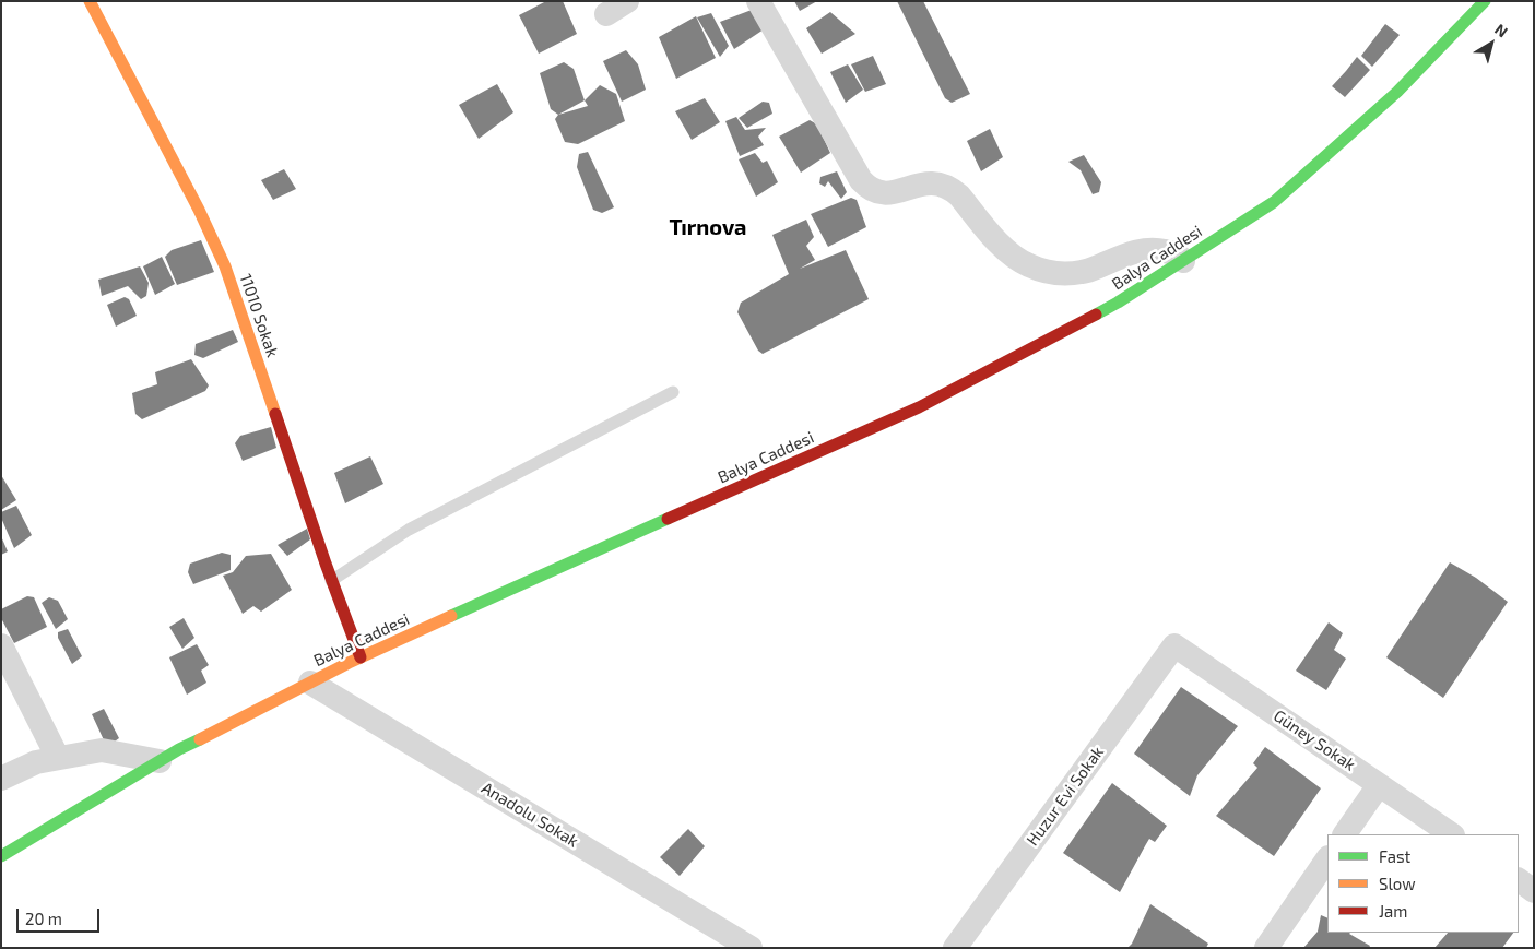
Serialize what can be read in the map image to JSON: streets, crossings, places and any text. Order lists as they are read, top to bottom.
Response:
{
  "streets": {
    "main road": ["Balya Caddesi", "11010 Sokak"],
    "street": ["Güney Sokak", "Huzur Evi Sokak", "Anadolu Sokak"]
  },
  "crossings": [
    ["Balya Caddesi", "11010 Sokak"],
    ["Balya Caddesi", "Anadolu Sokak"],
    ["Güney Sokak", "Huzur Evi Sokak"]
  ],
  "districts": ["Tırnova"],
  "legend": ["Fast", "Slow", "Jam"],
  "scale_bar": "20 m",
  "north": "top right"
}
